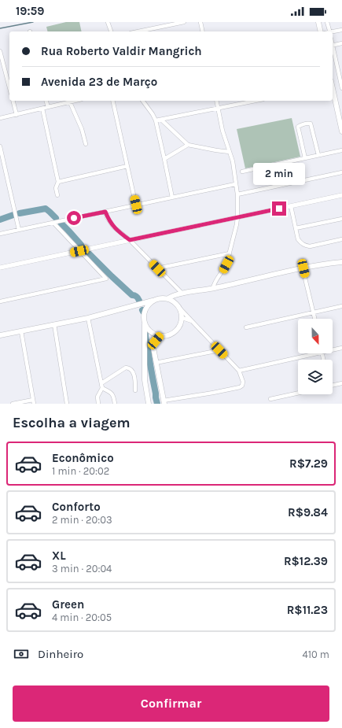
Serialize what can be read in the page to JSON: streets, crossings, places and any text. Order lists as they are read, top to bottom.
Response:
{
  "north": "bottom",
  "page": {
    "status": "19:59",
    "banner": ["Rua Roberto Valdir Mangrich", "Avenida 23 de Março"],
    "bubble": "2 min",
    "heading": "Escolha a viagem",
    "list": [
      {
        "name": "Econômico",
        "note": "1 min · 20:02",
        "value": "R$7.29"
      },
      {
        "name": "Conforto",
        "note": "2 min · 20:03",
        "value": "R$9.84"
      },
      {
        "name": "XL",
        "note": "3 min · 20:04",
        "value": "R$12.39"
      },
      {
        "name": "Green",
        "note": "4 min · 20:05",
        "value": "R$11.23"
      }
    ],
    "pay": ["Dinheiro", "410 m"],
    "buttons": "Confirmar"
  }
}
